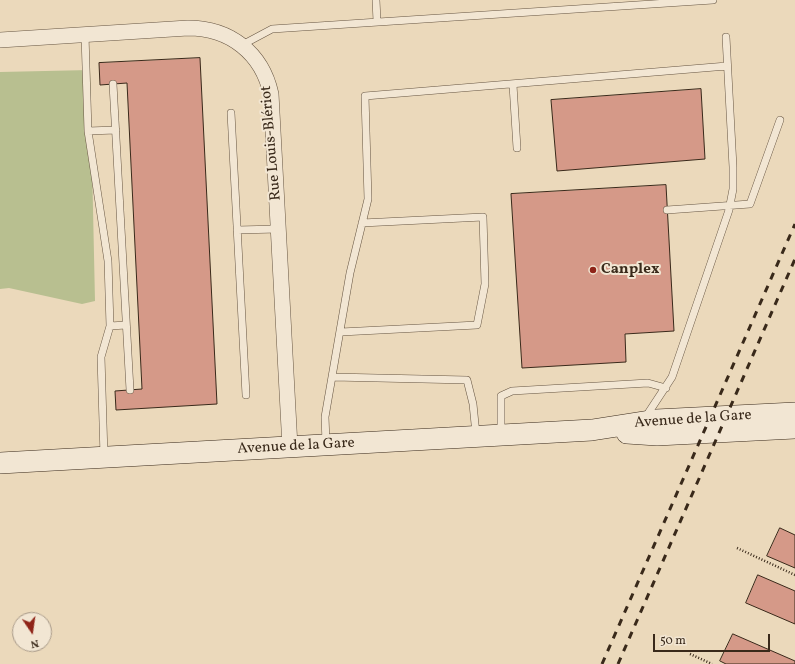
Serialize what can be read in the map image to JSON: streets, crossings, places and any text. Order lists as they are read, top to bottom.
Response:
{
  "streets": {
    "street": ["Rue Louis-Blériot", "Avenue de la Gare"]
  },
  "crossings": [
    ["Rue Louis-Blériot", "Avenue de la Gare"]
  ],
  "places": ["Canplex"],
  "scale_bar": "50 m",
  "north": "bottom"
}
